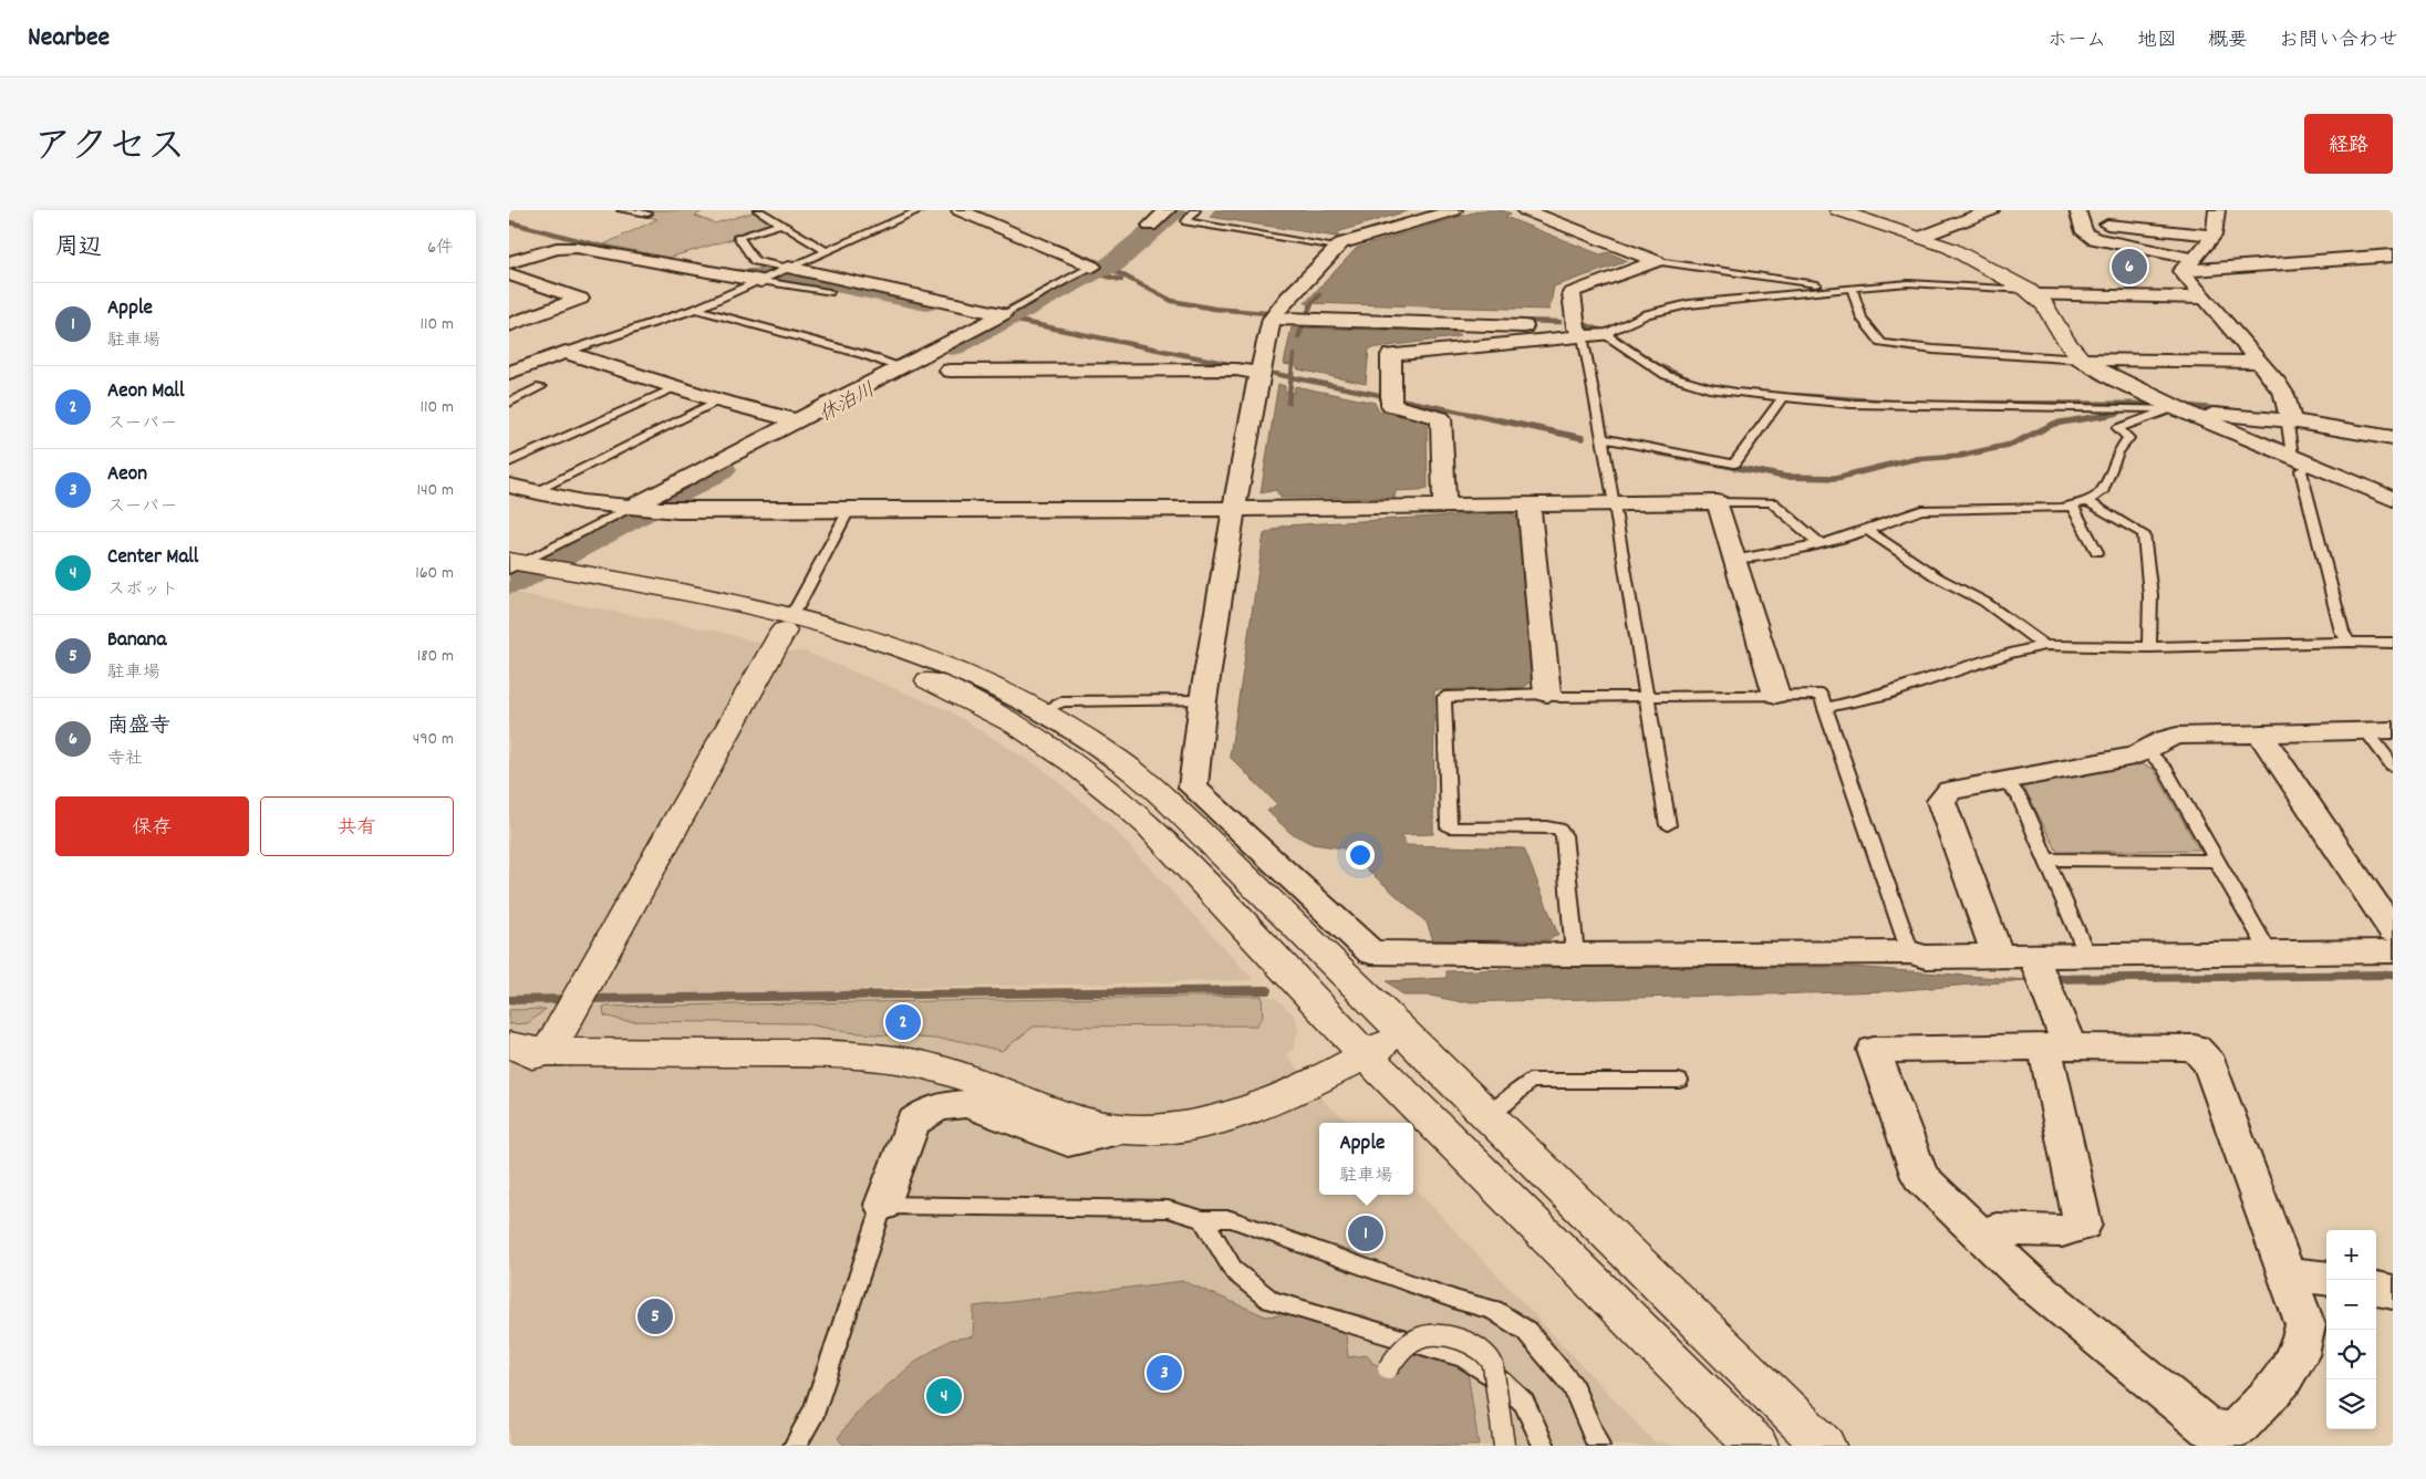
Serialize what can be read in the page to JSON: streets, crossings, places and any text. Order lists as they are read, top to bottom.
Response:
{
  "water": ["休泊川"],
  "page": {
    "header": "Nearbee",
    "nav": [
      "ホーム",
      "地図",
      "概要",
      "お問い合わせ"
    ],
    "title": "アクセス",
    "buttons": [
      "経路",
      ["保存", "共有"]
    ],
    "heading": ["周辺", "6件"],
    "pins": [
      "6",
      "2",
      "1",
      "5",
      "3",
      "4"
    ],
    "list": [
      {
        "mark": "1",
        "name": "Apple",
        "note": "駐車場",
        "value": "110 m"
      },
      {
        "mark": "2",
        "name": "Aeon Mall",
        "note": "スーパー",
        "value": "110 m"
      },
      {
        "mark": "3",
        "name": "Aeon",
        "note": "スーパー",
        "value": "140 m"
      },
      {
        "mark": "4",
        "name": "Center Mall",
        "note": "スポット",
        "value": "160 m"
      },
      {
        "mark": "5",
        "name": "Banana",
        "note": "駐車場",
        "value": "180 m"
      },
      {
        "mark": "6",
        "name": "南盛寺",
        "note": "寺社",
        "value": "490 m"
      }
    ],
    "popup": ["Apple", "駐車場"],
    "map_buttons": ["+", "−"]
  }
}
